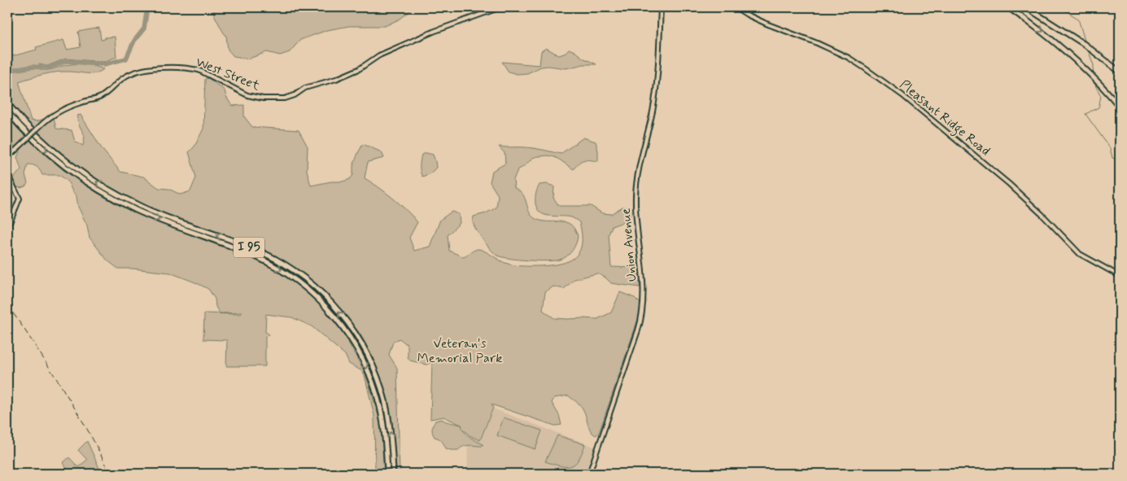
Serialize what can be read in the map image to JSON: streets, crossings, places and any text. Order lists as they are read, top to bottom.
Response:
{
  "streets": {
    "highway": ["I 95"],
    "street": ["West Street", "Pleasant Ridge Road", "Union Avenue"]
  },
  "parks": ["Veteran's Memorial Park"]
}
